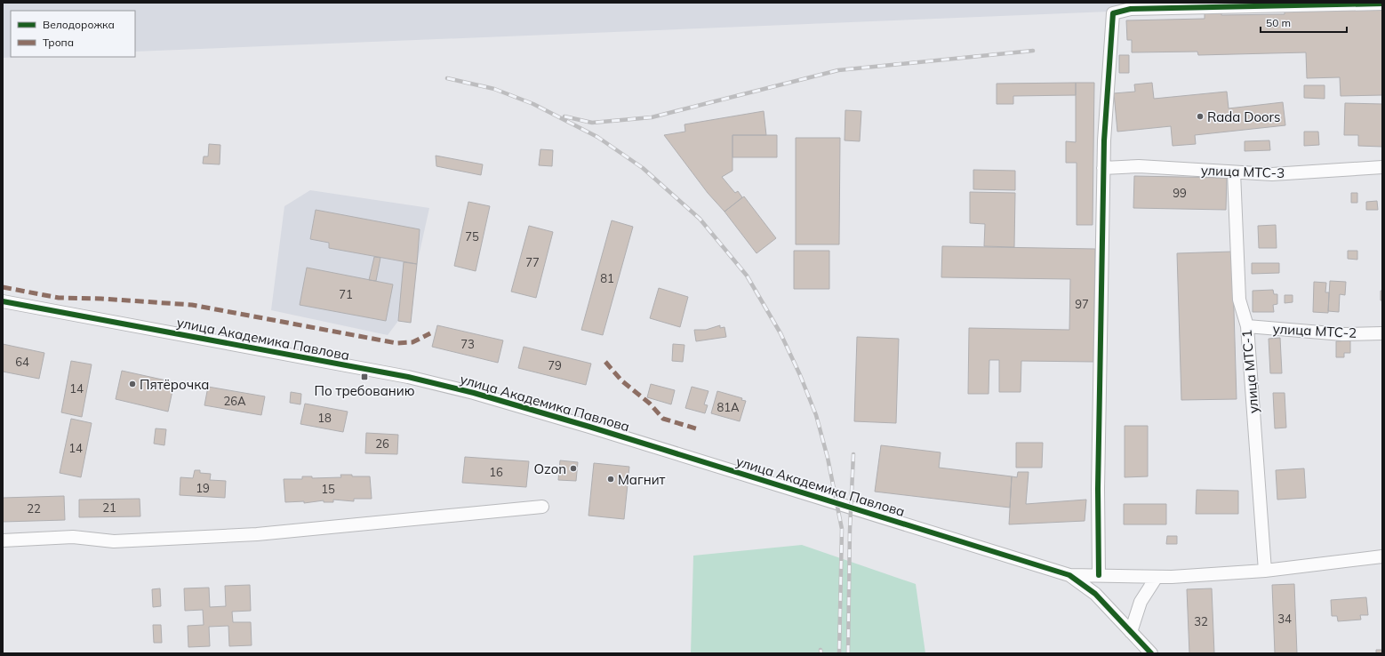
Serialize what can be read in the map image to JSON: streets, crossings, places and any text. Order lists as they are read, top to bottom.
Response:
{
  "streets": {
    "street": [
      "улица МТС-3",
      "улица МТС-2",
      "улица Академика Павлова",
      "улица МТС-1"
    ]
  },
  "crossings": [
    ["улица МТС-3", "улица МТС-1"],
    ["улица МТС-2", "улица МТС-1"]
  ],
  "places": {
    "other": [
      "Rada Doors",
      "Пятёрочка",
      "Ozon",
      "Магнит"
    ],
    "transit": ["По требованию"]
  },
  "house_numbers": [
    "99",
    "75",
    "77",
    "81",
    "71",
    "97",
    "73",
    "64",
    "79",
    "14",
    "26А",
    "81А",
    "18",
    "26",
    "14",
    "16",
    "19",
    "15",
    "21",
    "22",
    "34",
    "32"
  ],
  "legend": ["Велодорожка", "Тропа"],
  "scale_bar": "50 m"
}
